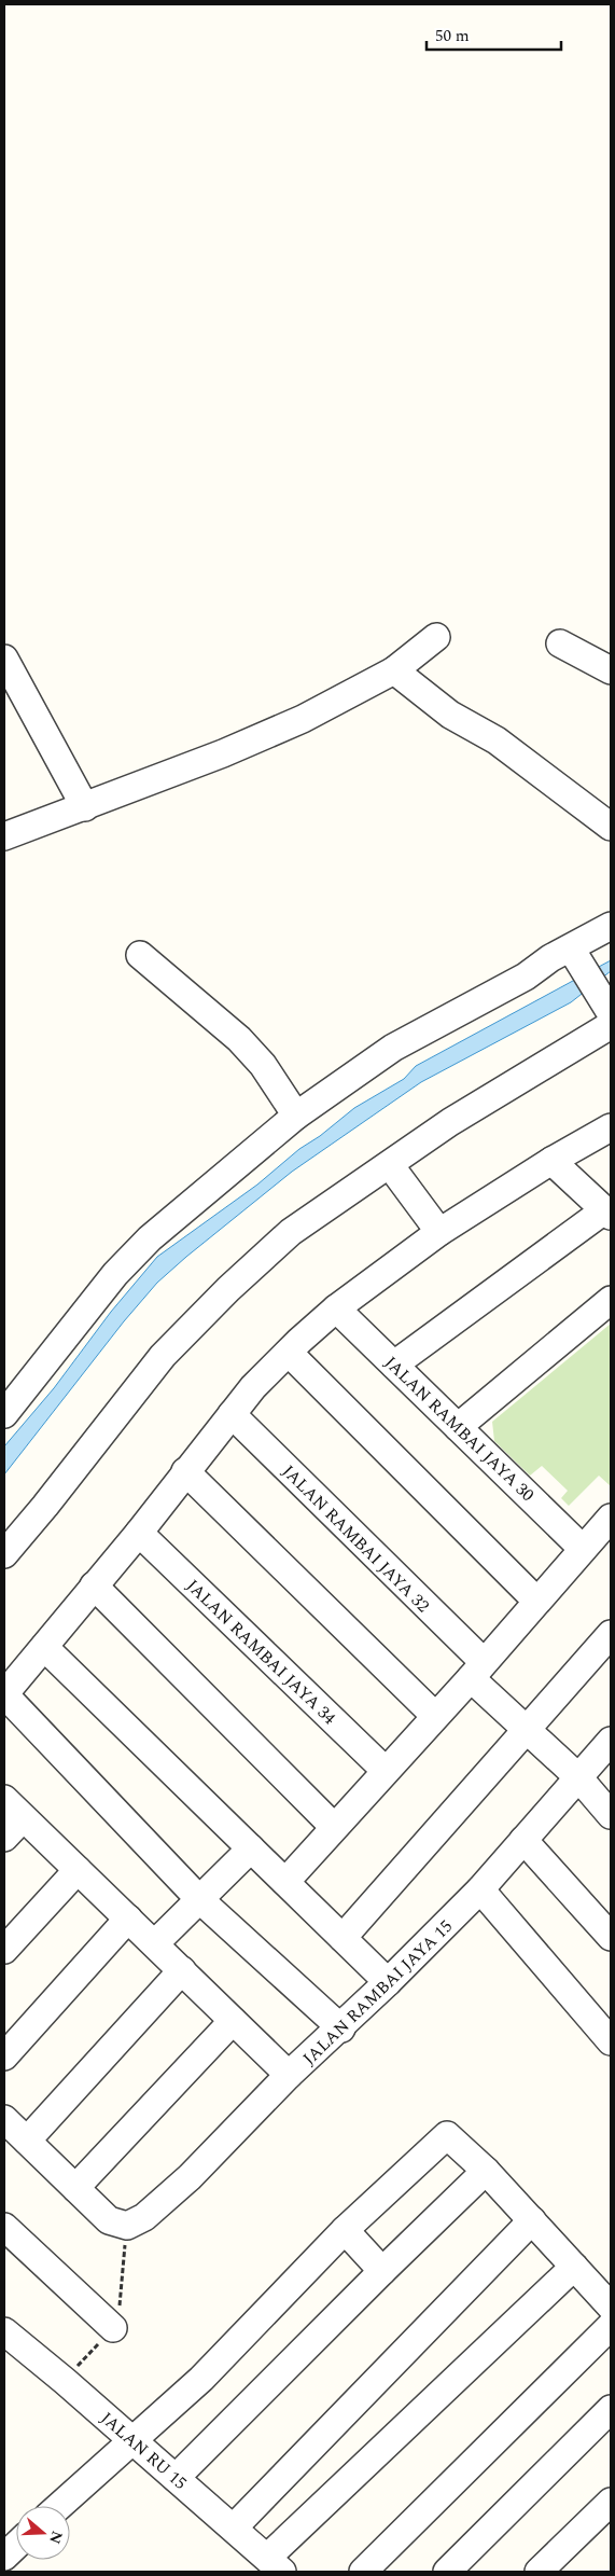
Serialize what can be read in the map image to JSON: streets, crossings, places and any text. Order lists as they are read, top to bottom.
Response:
{
  "streets": {
    "street": [
      "JALAN RAMBAI JAYA 30",
      "JALAN RAMBAI JAYA 32",
      "JALAN RAMBAI JAYA 34",
      "JALAN RAMBAI JAYA 15",
      "JALAN RU 15"
    ]
  },
  "crossings": [
    ["JALAN RAMBAI JAYA 32", "JALAN RAMBAI JAYA 15"]
  ],
  "scale_bar": "50 m",
  "north": "right"
}
